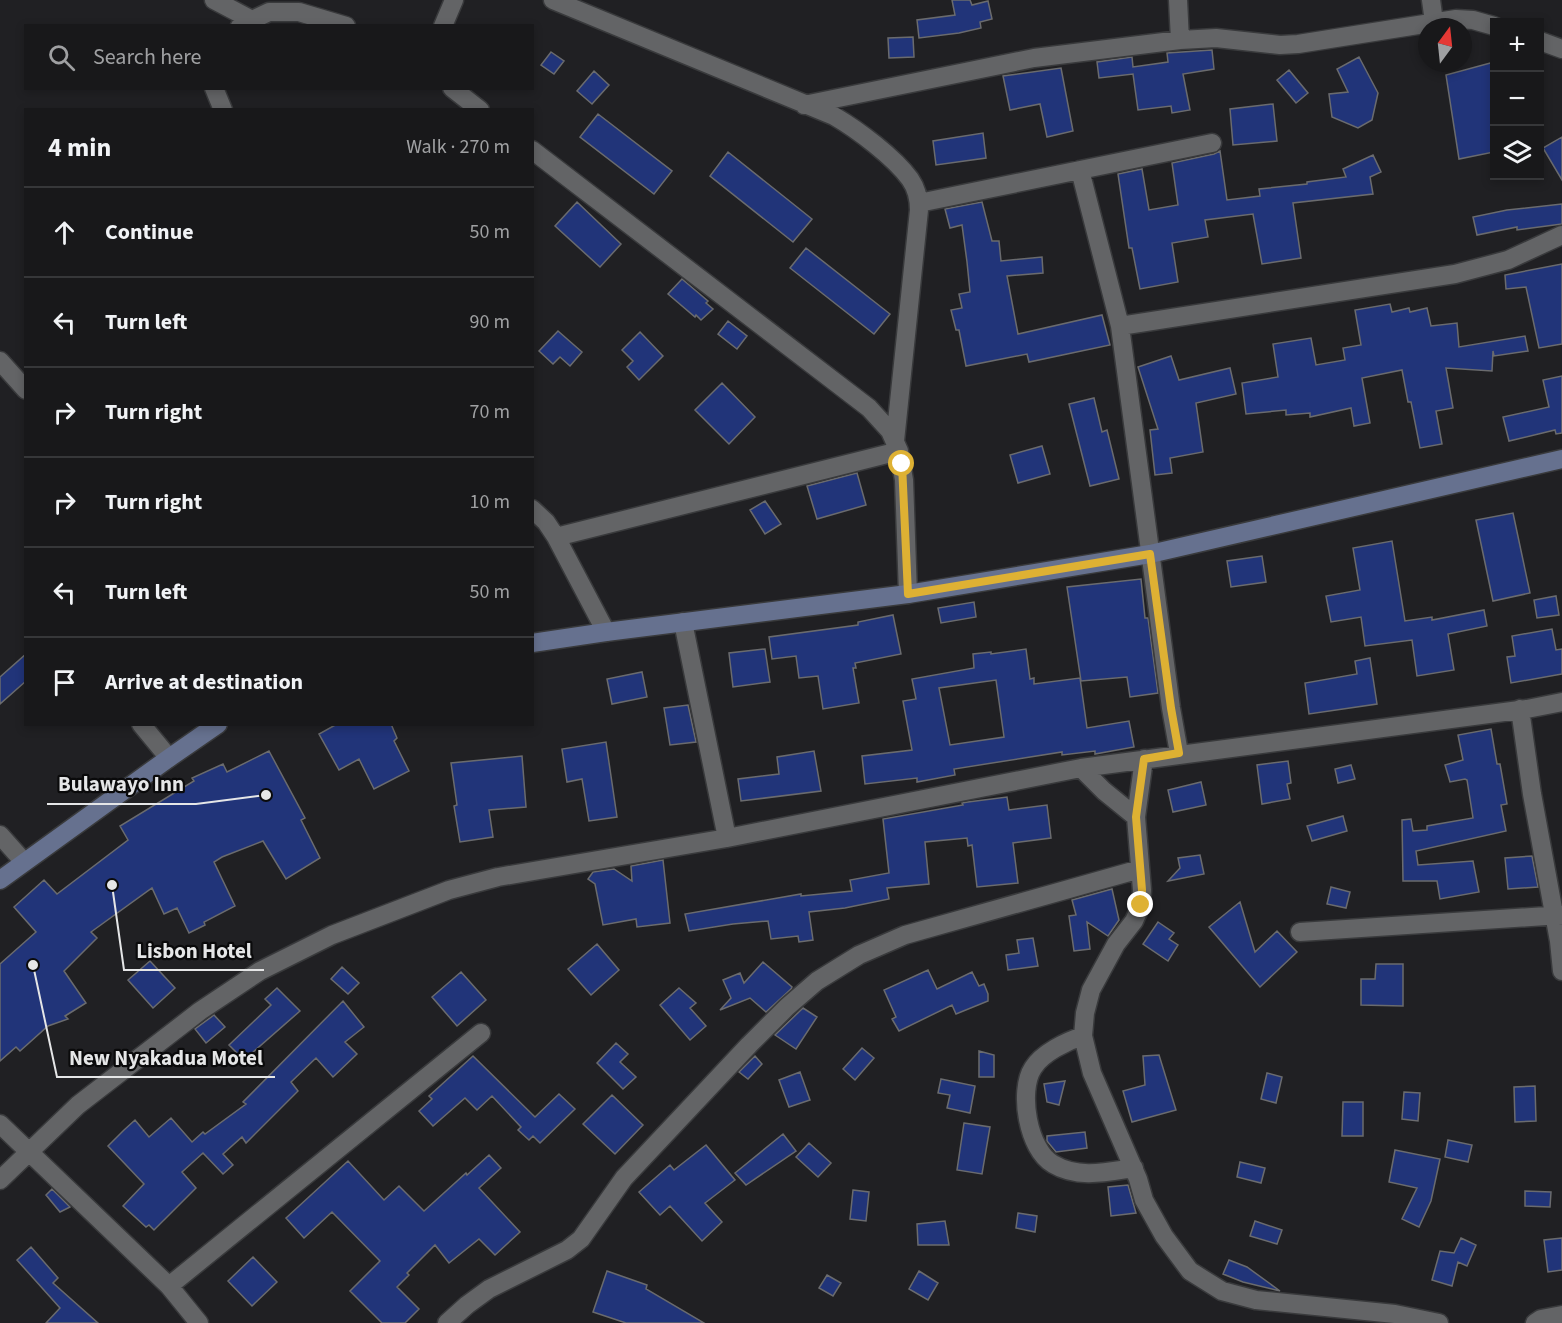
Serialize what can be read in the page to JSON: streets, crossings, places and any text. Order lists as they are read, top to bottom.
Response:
{
  "places": ["Bulawayo Inn", "Lisbon Hotel", "New Nyakadua Motel"],
  "north": "top",
  "page": {
    "map_buttons": ["+", "−"],
    "search": "Search here",
    "heading": ["4 min", "Walk · 270 m"],
    "list": [
      ["Continue", "50 m"],
      ["Turn left", "90 m"],
      ["Turn right", "70 m"],
      ["Turn right", "10 m"],
      ["Turn left", "50 m"],
      "Arrive at destination"
    ]
  }
}
